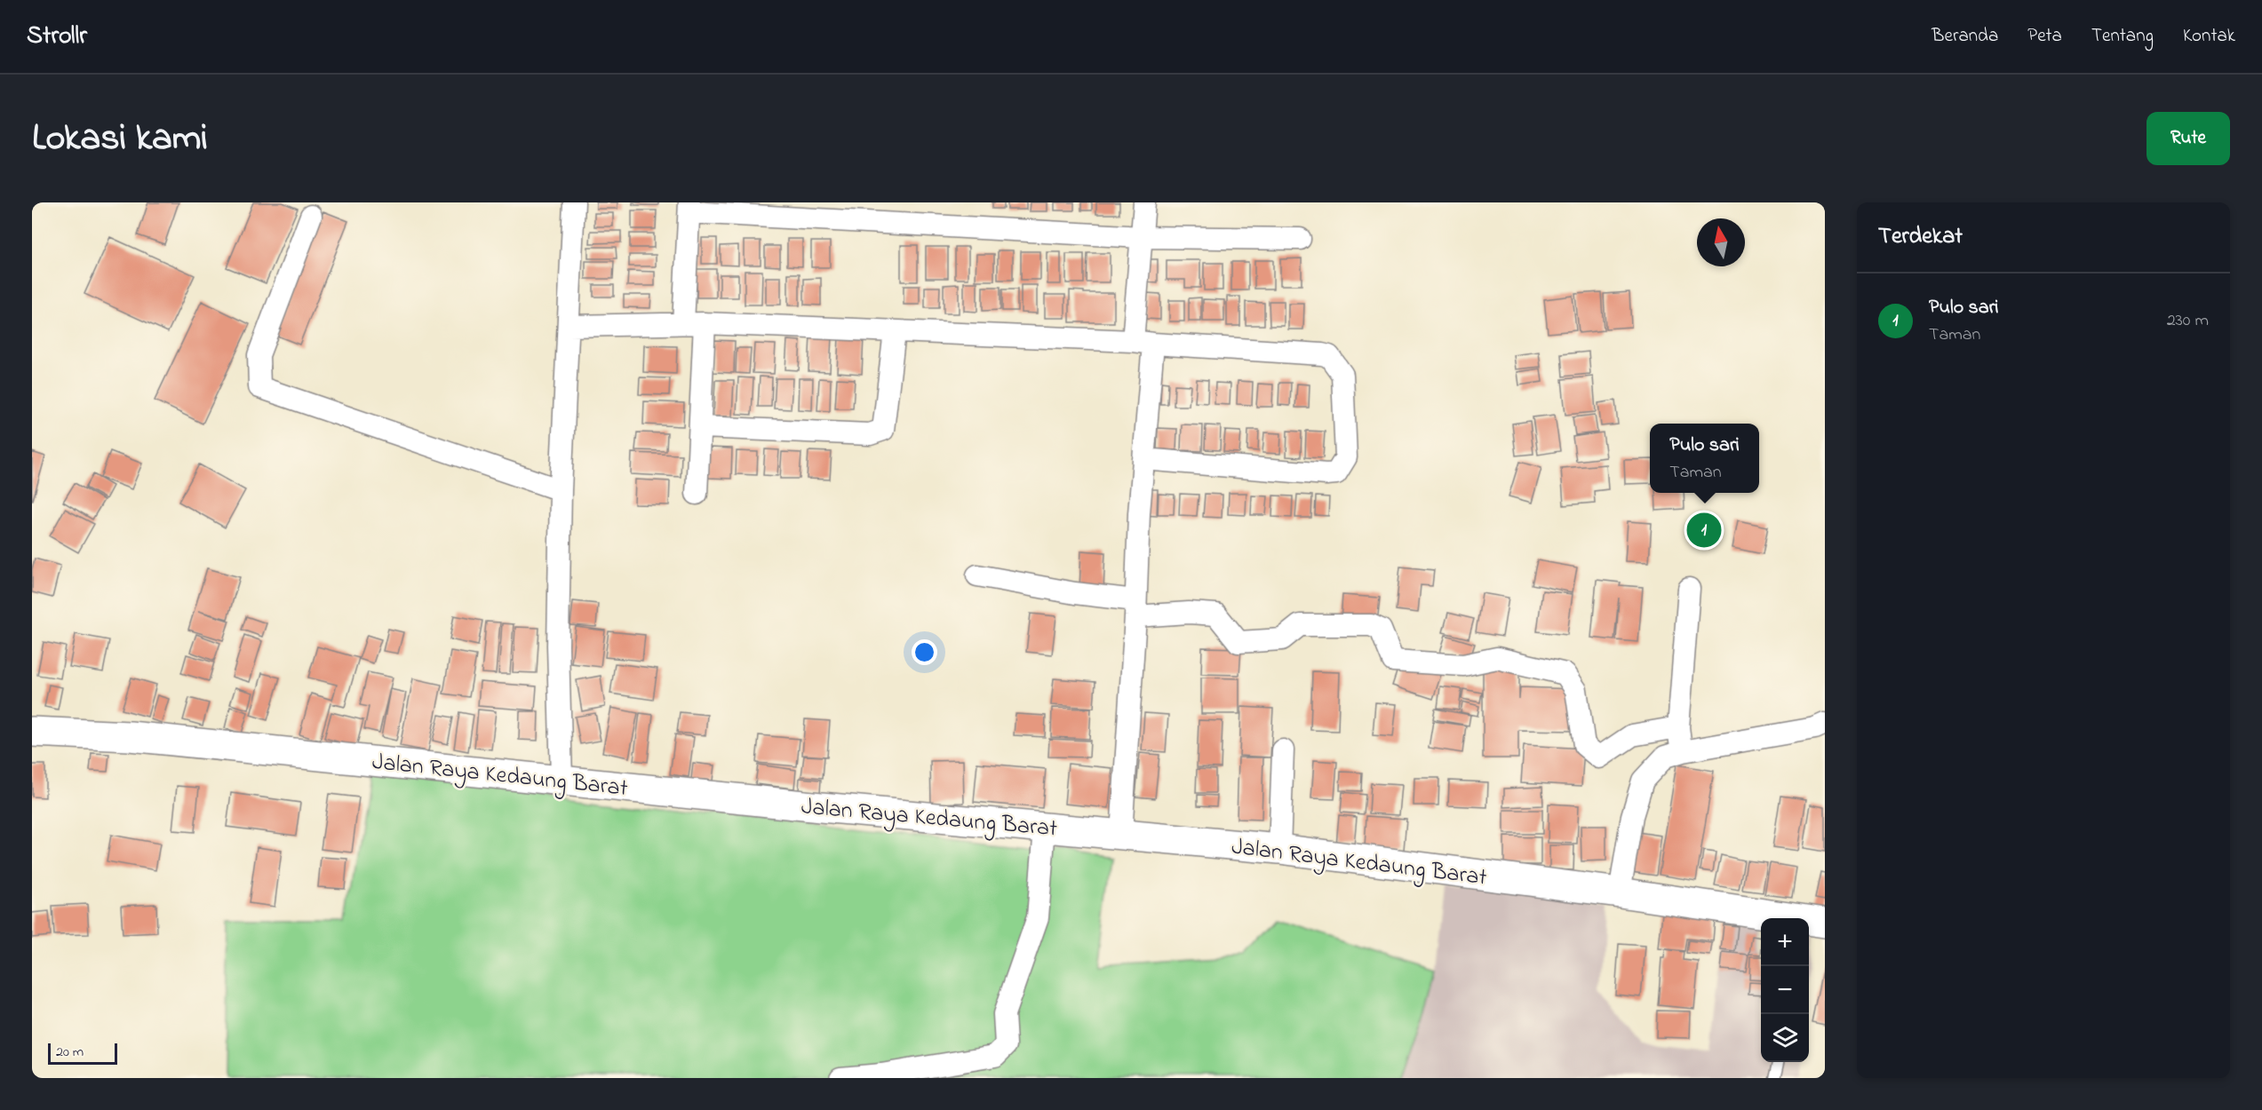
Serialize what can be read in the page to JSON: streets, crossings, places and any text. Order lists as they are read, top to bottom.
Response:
{
  "streets": {
    "street": ["Jalan Raya Kedaung Barat"]
  },
  "scale_bar": "20 m",
  "north": "top",
  "page": {
    "header": "Strollr",
    "nav": [
      "Beranda",
      "Peta",
      "Tentang",
      "Kontak"
    ],
    "title": "Lokasi kami",
    "buttons": "Rute",
    "heading": "Terdekat",
    "list": [
      {
        "mark": "1",
        "name": "Pulo sari",
        "note": "Taman",
        "value": "230 m"
      }
    ],
    "popup": ["Pulo sari", "Taman"],
    "pins": "1",
    "map_buttons": ["+", "−"],
    "scale": "20 m"
  }
}
